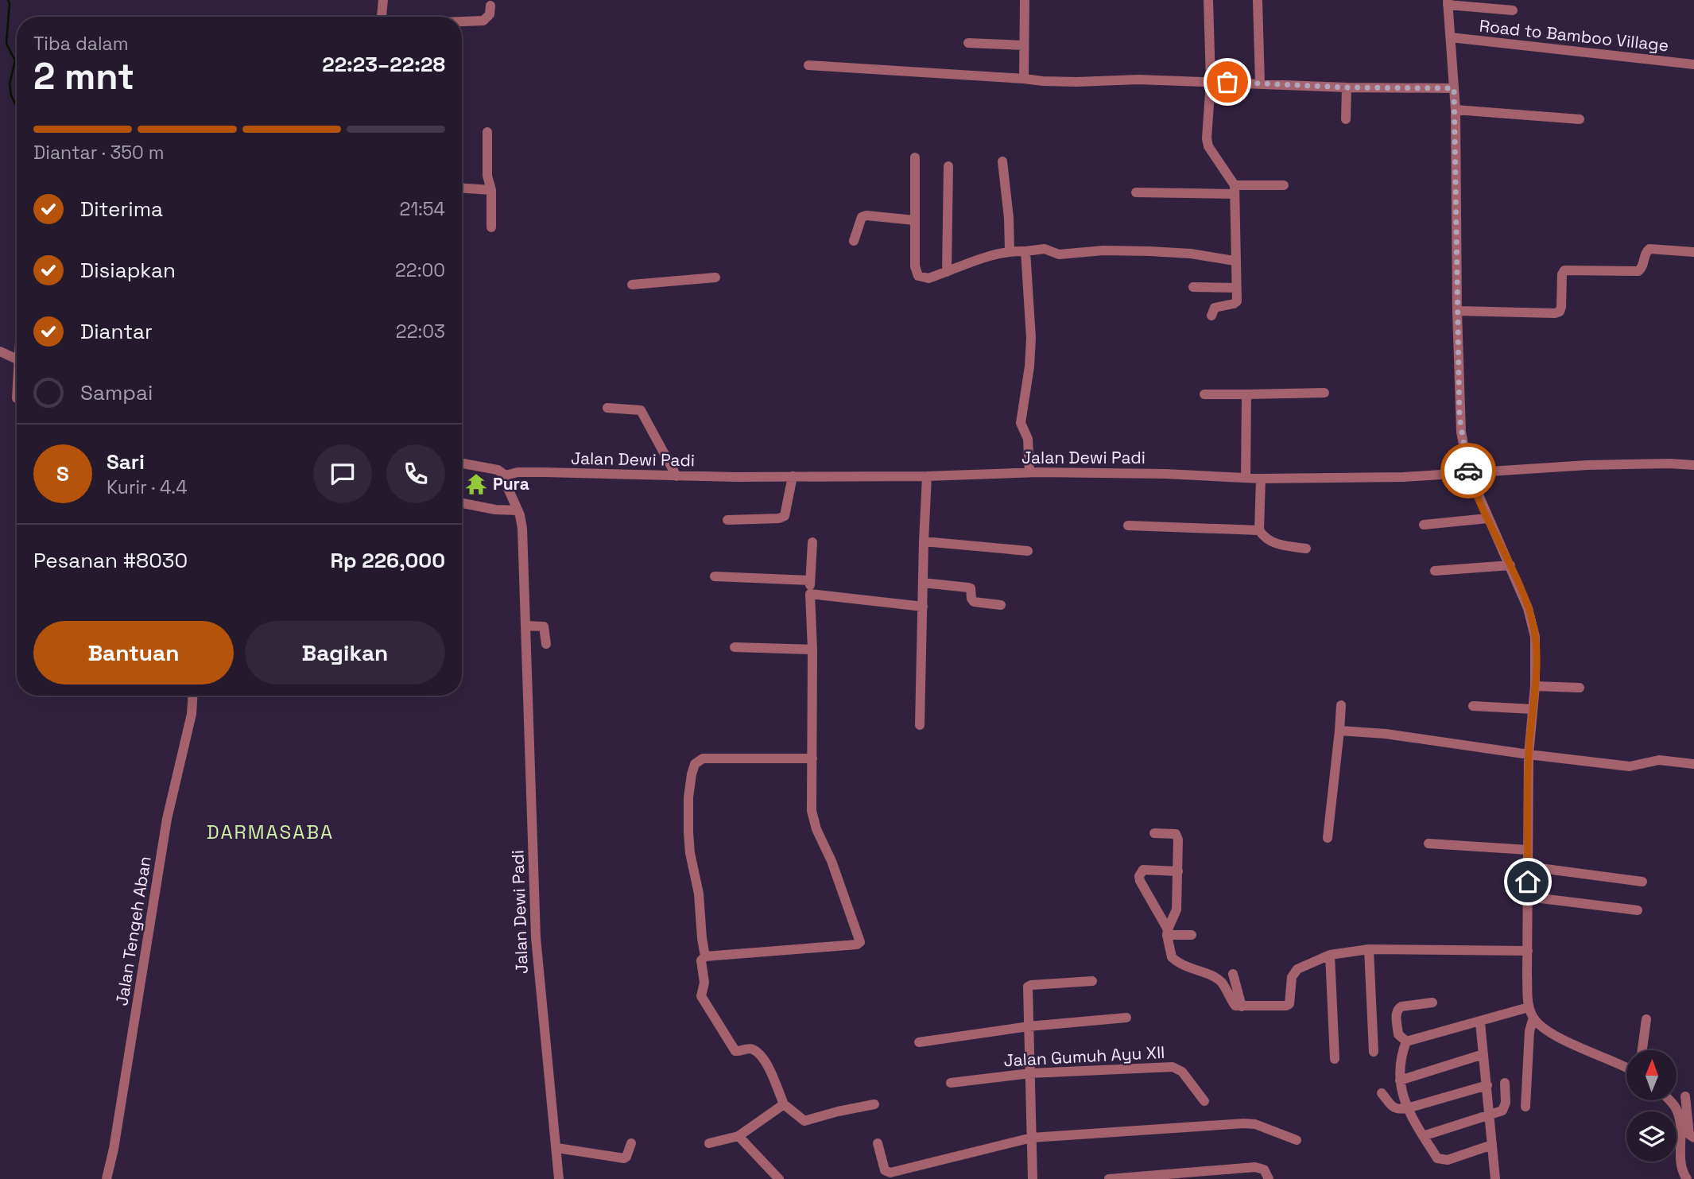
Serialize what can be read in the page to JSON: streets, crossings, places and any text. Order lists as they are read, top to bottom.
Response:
{
  "streets": {
    "street": [
      "Road to Bamboo Village",
      "Jalan Dewi Padi",
      "Jalan Tengeh Aban",
      "Jalan Gumuh Ayu XII"
    ]
  },
  "districts": ["DARMASABA"],
  "places": {
    "temple": ["Pura"]
  },
  "north": "top",
  "page": {
    "heading": ["2 mnt", "Tiba dalam", "22:23–22:28"],
    "panel": [
      "Sari",
      "Kurir · 4.4",
      "Pesanan #8030",
      "Rp 226,000"
    ],
    "bar": "Diantar · 350 m",
    "list": [
      ["Diterima", "21:54"],
      ["Disiapkan", "22:00"],
      ["Diantar", "22:03"],
      "Sampai"
    ],
    "round": "S",
    "buttons": ["Bantuan", "Bagikan"]
  }
}
